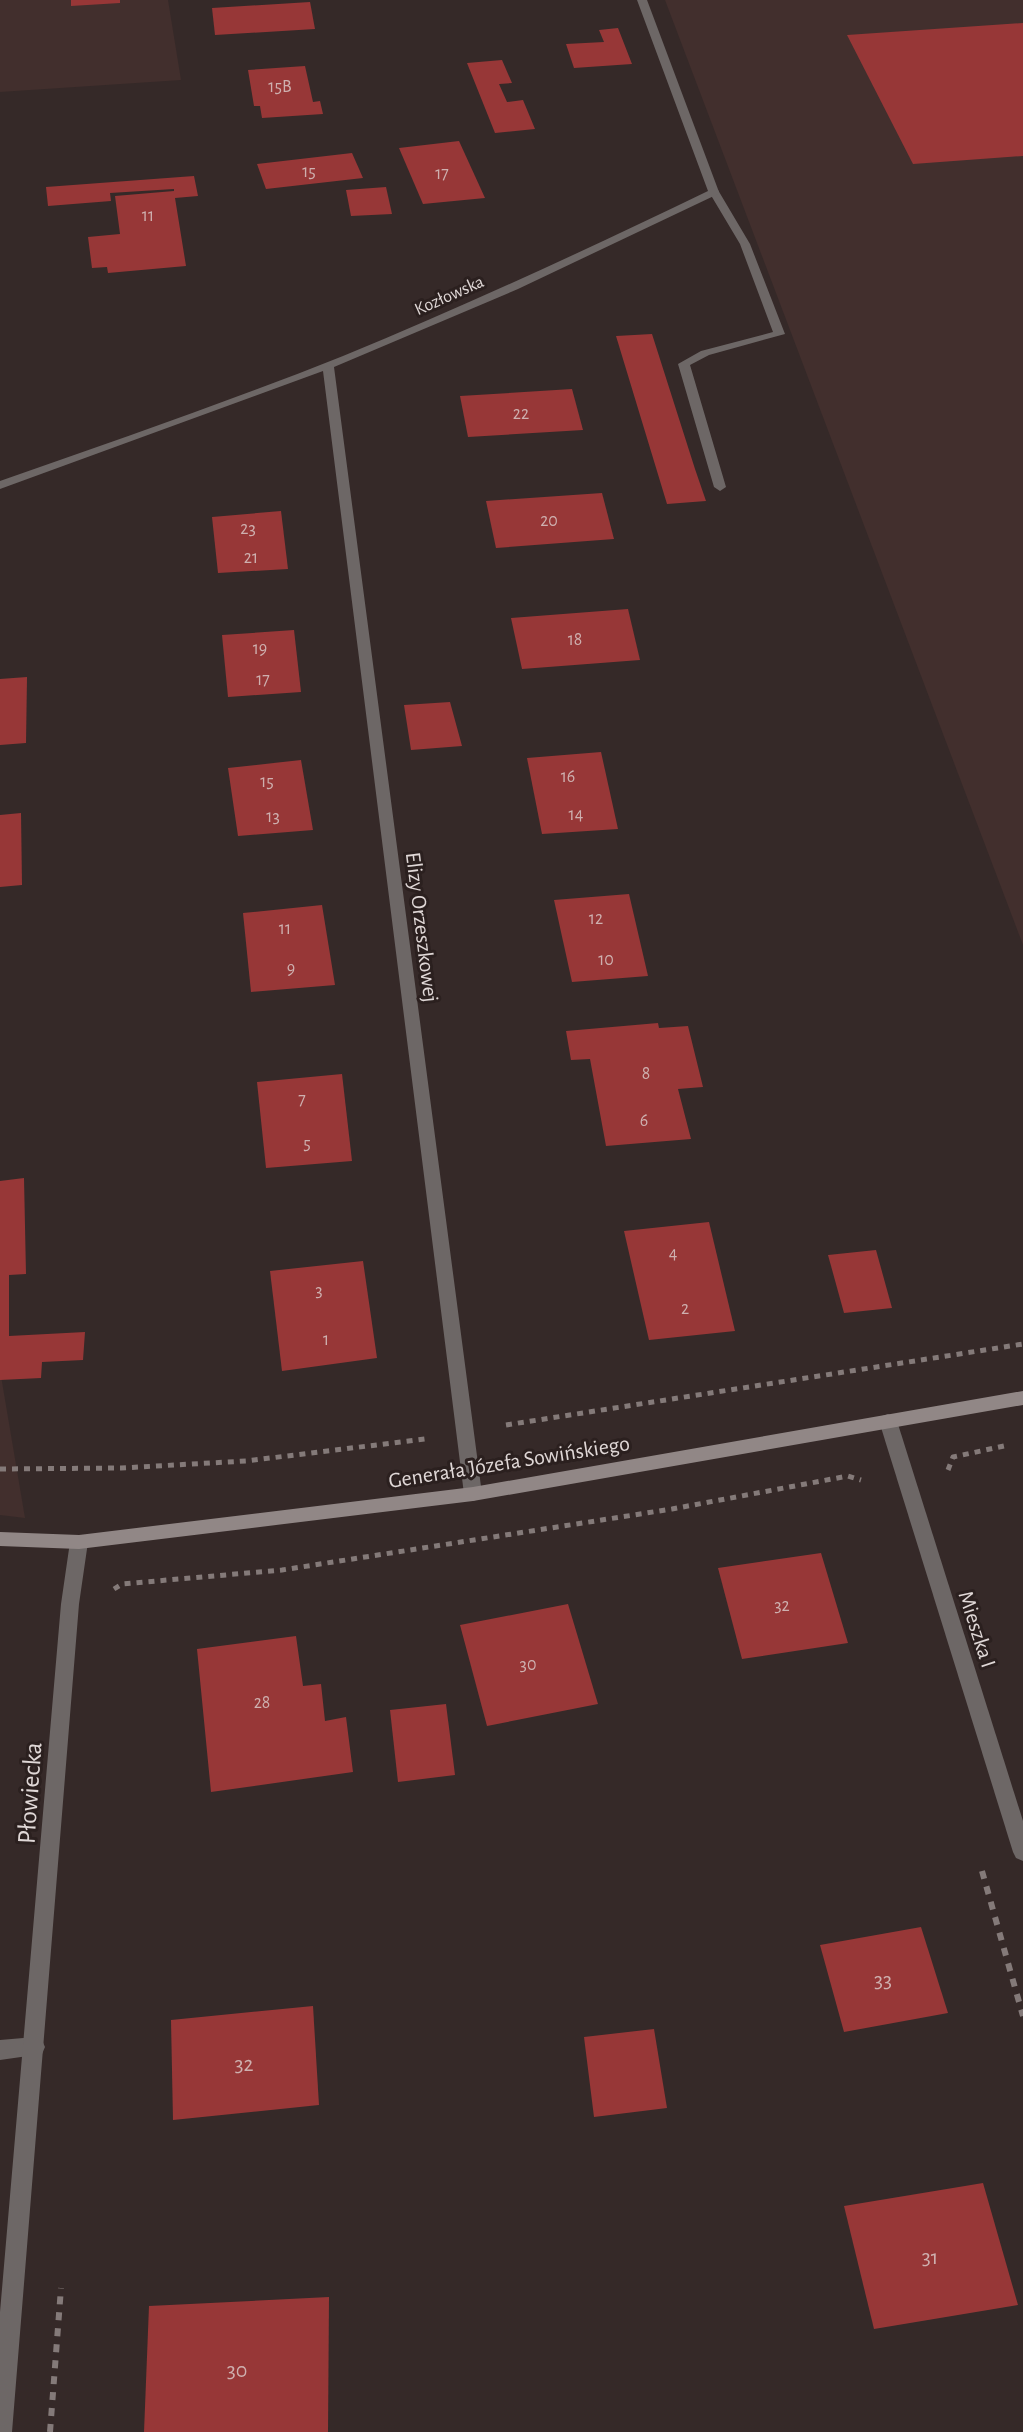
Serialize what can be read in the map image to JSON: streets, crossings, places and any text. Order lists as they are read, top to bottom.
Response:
{
  "streets": {
    "street": [
      "Kozłowska",
      "Elizy Orzeszkowej",
      "Generała Józefa Sowińskiego",
      "Mieszka I",
      "Płowiecka"
    ]
  },
  "crossings": [
    ["Kozłowska", "Elizy Orzeszkowej"],
    ["Elizy Orzeszkowej", "Generała Józefa Sowińskiego"],
    ["Generała Józefa Sowińskiego", "Mieszka I"],
    ["Generała Józefa Sowińskiego", "Płowiecka"]
  ],
  "house_numbers": [
    "15B",
    "15",
    "17",
    "11",
    "22",
    "20",
    "23",
    "21",
    "18",
    "19",
    "17",
    "16",
    "15",
    "14",
    "13",
    "12",
    "11",
    "10",
    "9",
    "8",
    "7",
    "6",
    "5",
    "4",
    "3",
    "2",
    "1",
    "32",
    "30",
    "28",
    "33",
    "32",
    "31",
    "30"
  ]
}
